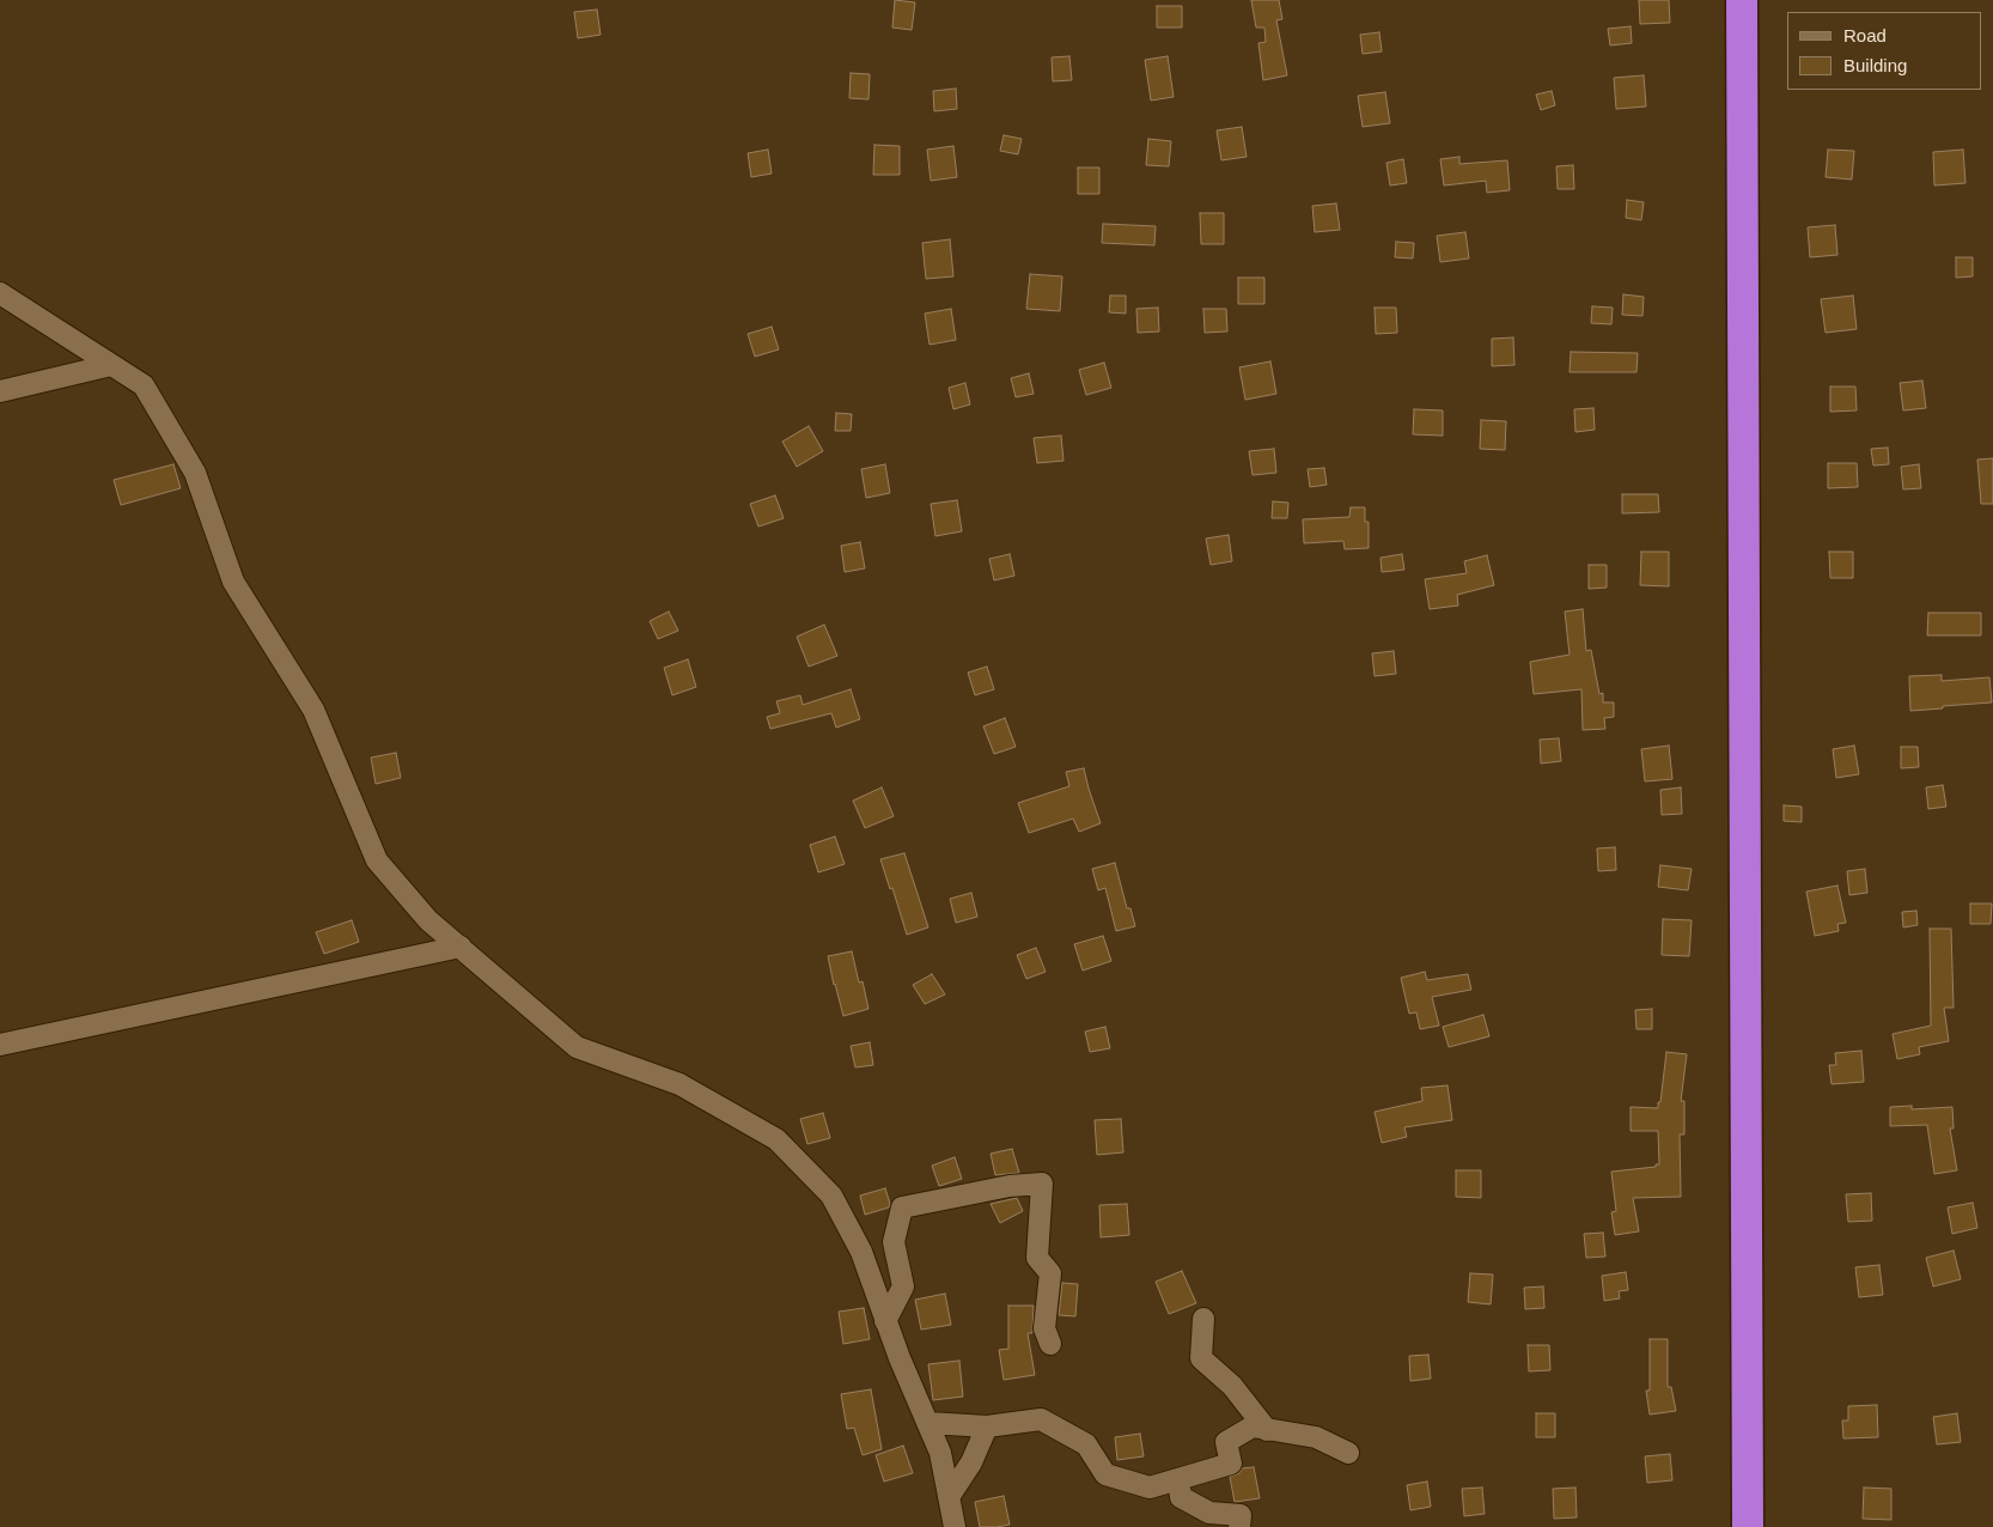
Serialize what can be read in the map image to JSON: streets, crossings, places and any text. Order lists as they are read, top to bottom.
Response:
{
  "legend": ["Road", "Building"]
}
